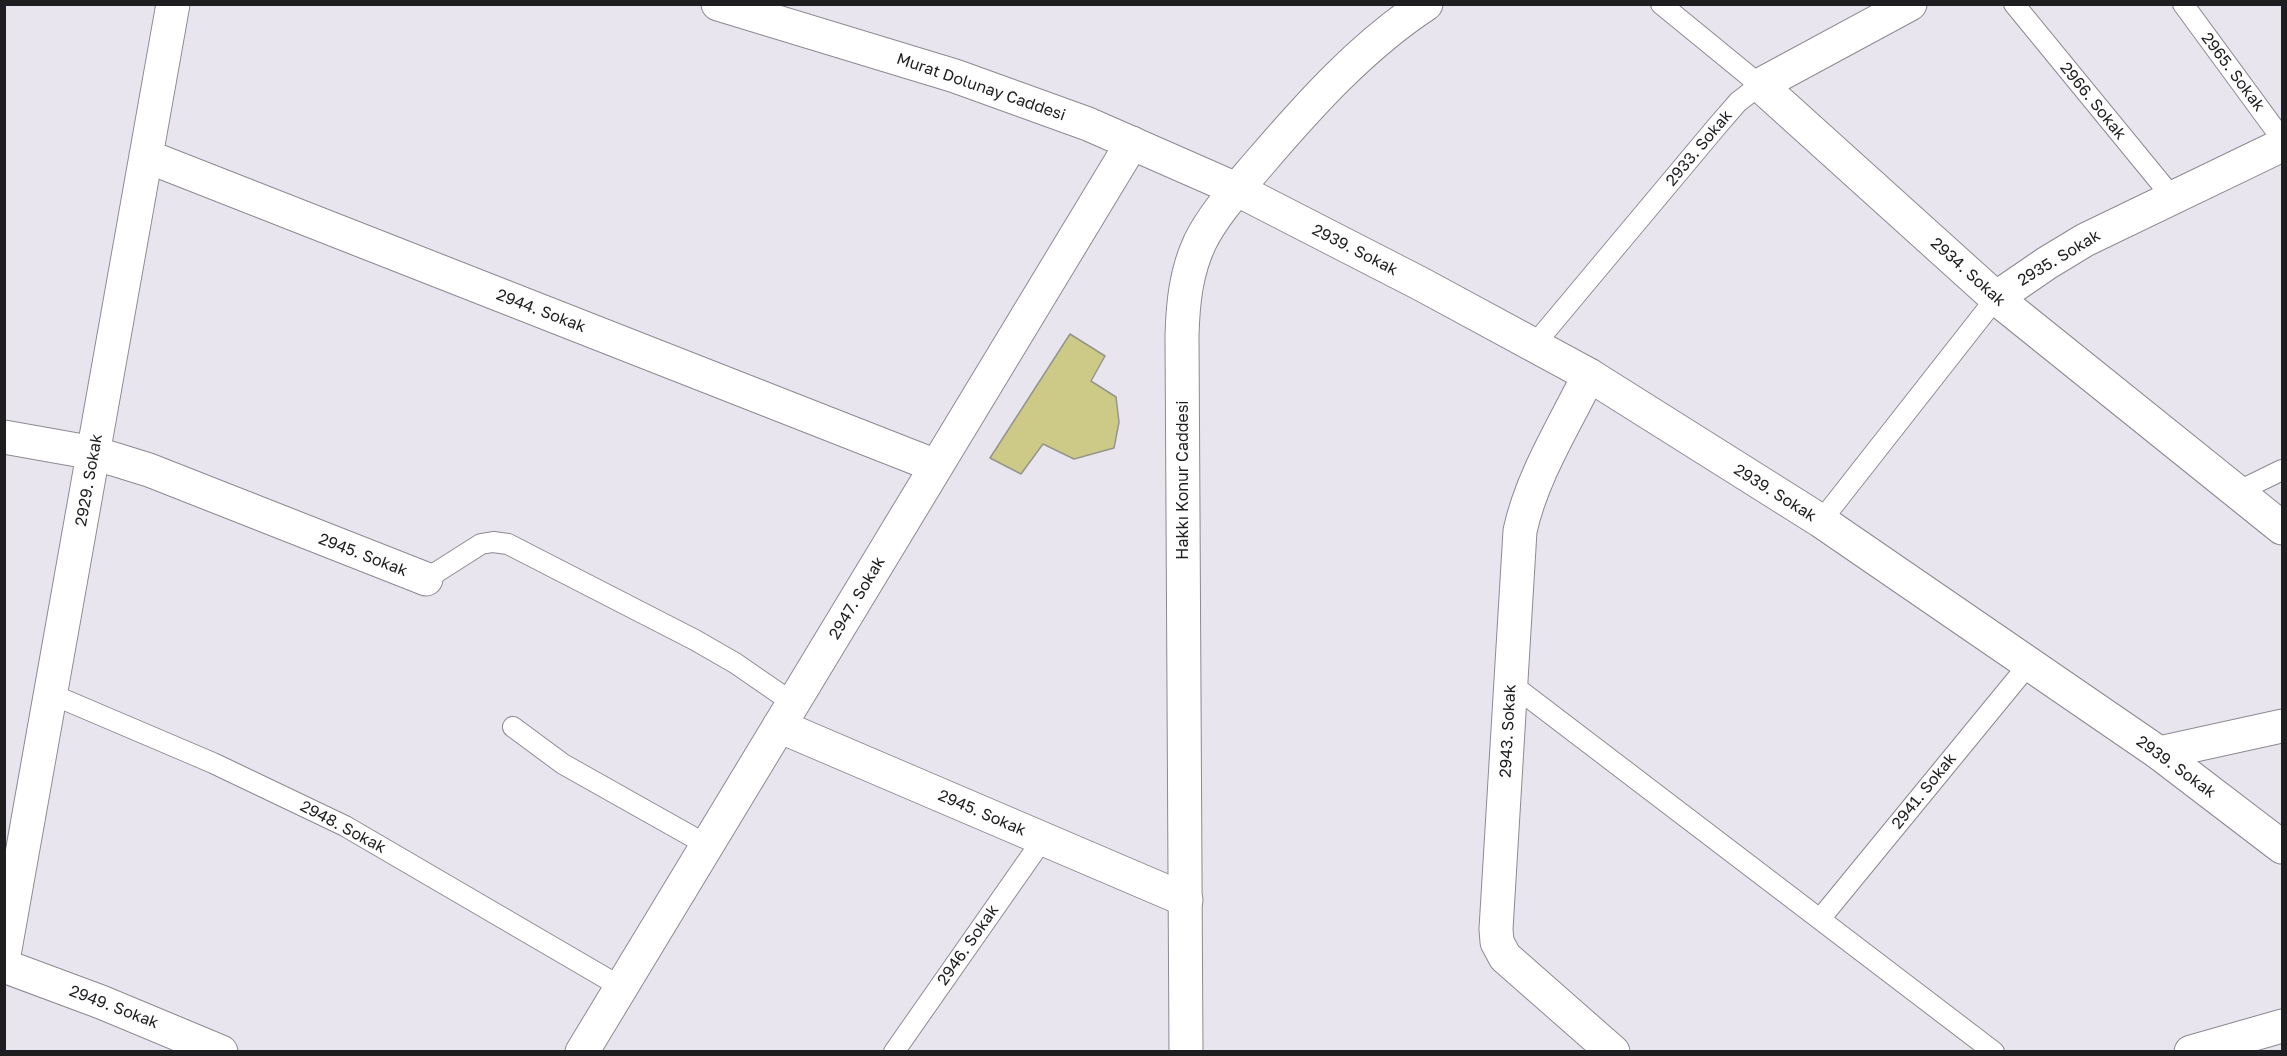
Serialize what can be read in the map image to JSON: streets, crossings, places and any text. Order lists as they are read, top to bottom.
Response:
{
  "streets": {
    "street": [
      "Murat Dolunay Caddesi",
      "2933. Sokak",
      "2939. Sokak",
      "2935. Sokak",
      "2934. Sokak",
      "2944. Sokak",
      "2929. Sokak",
      "Hakkı Konur Caddesi",
      "2945. Sokak",
      "2947. Sokak",
      "2943. Sokak",
      "2949. Sokak"
    ],
    "lane": [
      "2965. Sokak",
      "2966. Sokak",
      "2941. Sokak",
      "2948. Sokak",
      "2946. Sokak"
    ]
  },
  "crossings": [
    ["Murat Dolunay Caddesi", "2939. Sokak"],
    ["Murat Dolunay Caddesi", "Hakkı Konur Caddesi"],
    ["Murat Dolunay Caddesi", "2947. Sokak"],
    ["2966. Sokak", "2935. Sokak"],
    ["2933. Sokak", "2939. Sokak"],
    ["2933. Sokak", "2934. Sokak"],
    ["2939. Sokak", "2935. Sokak"],
    ["2939. Sokak", "Hakkı Konur Caddesi"],
    ["2939. Sokak", "2943. Sokak"],
    ["2939. Sokak", "2941. Sokak"],
    ["2935. Sokak", "2934. Sokak"],
    ["2944. Sokak", "2929. Sokak"],
    ["2944. Sokak", "2947. Sokak"],
    ["2929. Sokak", "2945. Sokak"],
    ["2929. Sokak", "2948. Sokak"],
    ["Hakkı Konur Caddesi", "2945. Sokak"],
    ["2945. Sokak", "2947. Sokak"],
    ["2945. Sokak", "2946. Sokak"],
    ["2947. Sokak", "2948. Sokak"]
  ]
}
